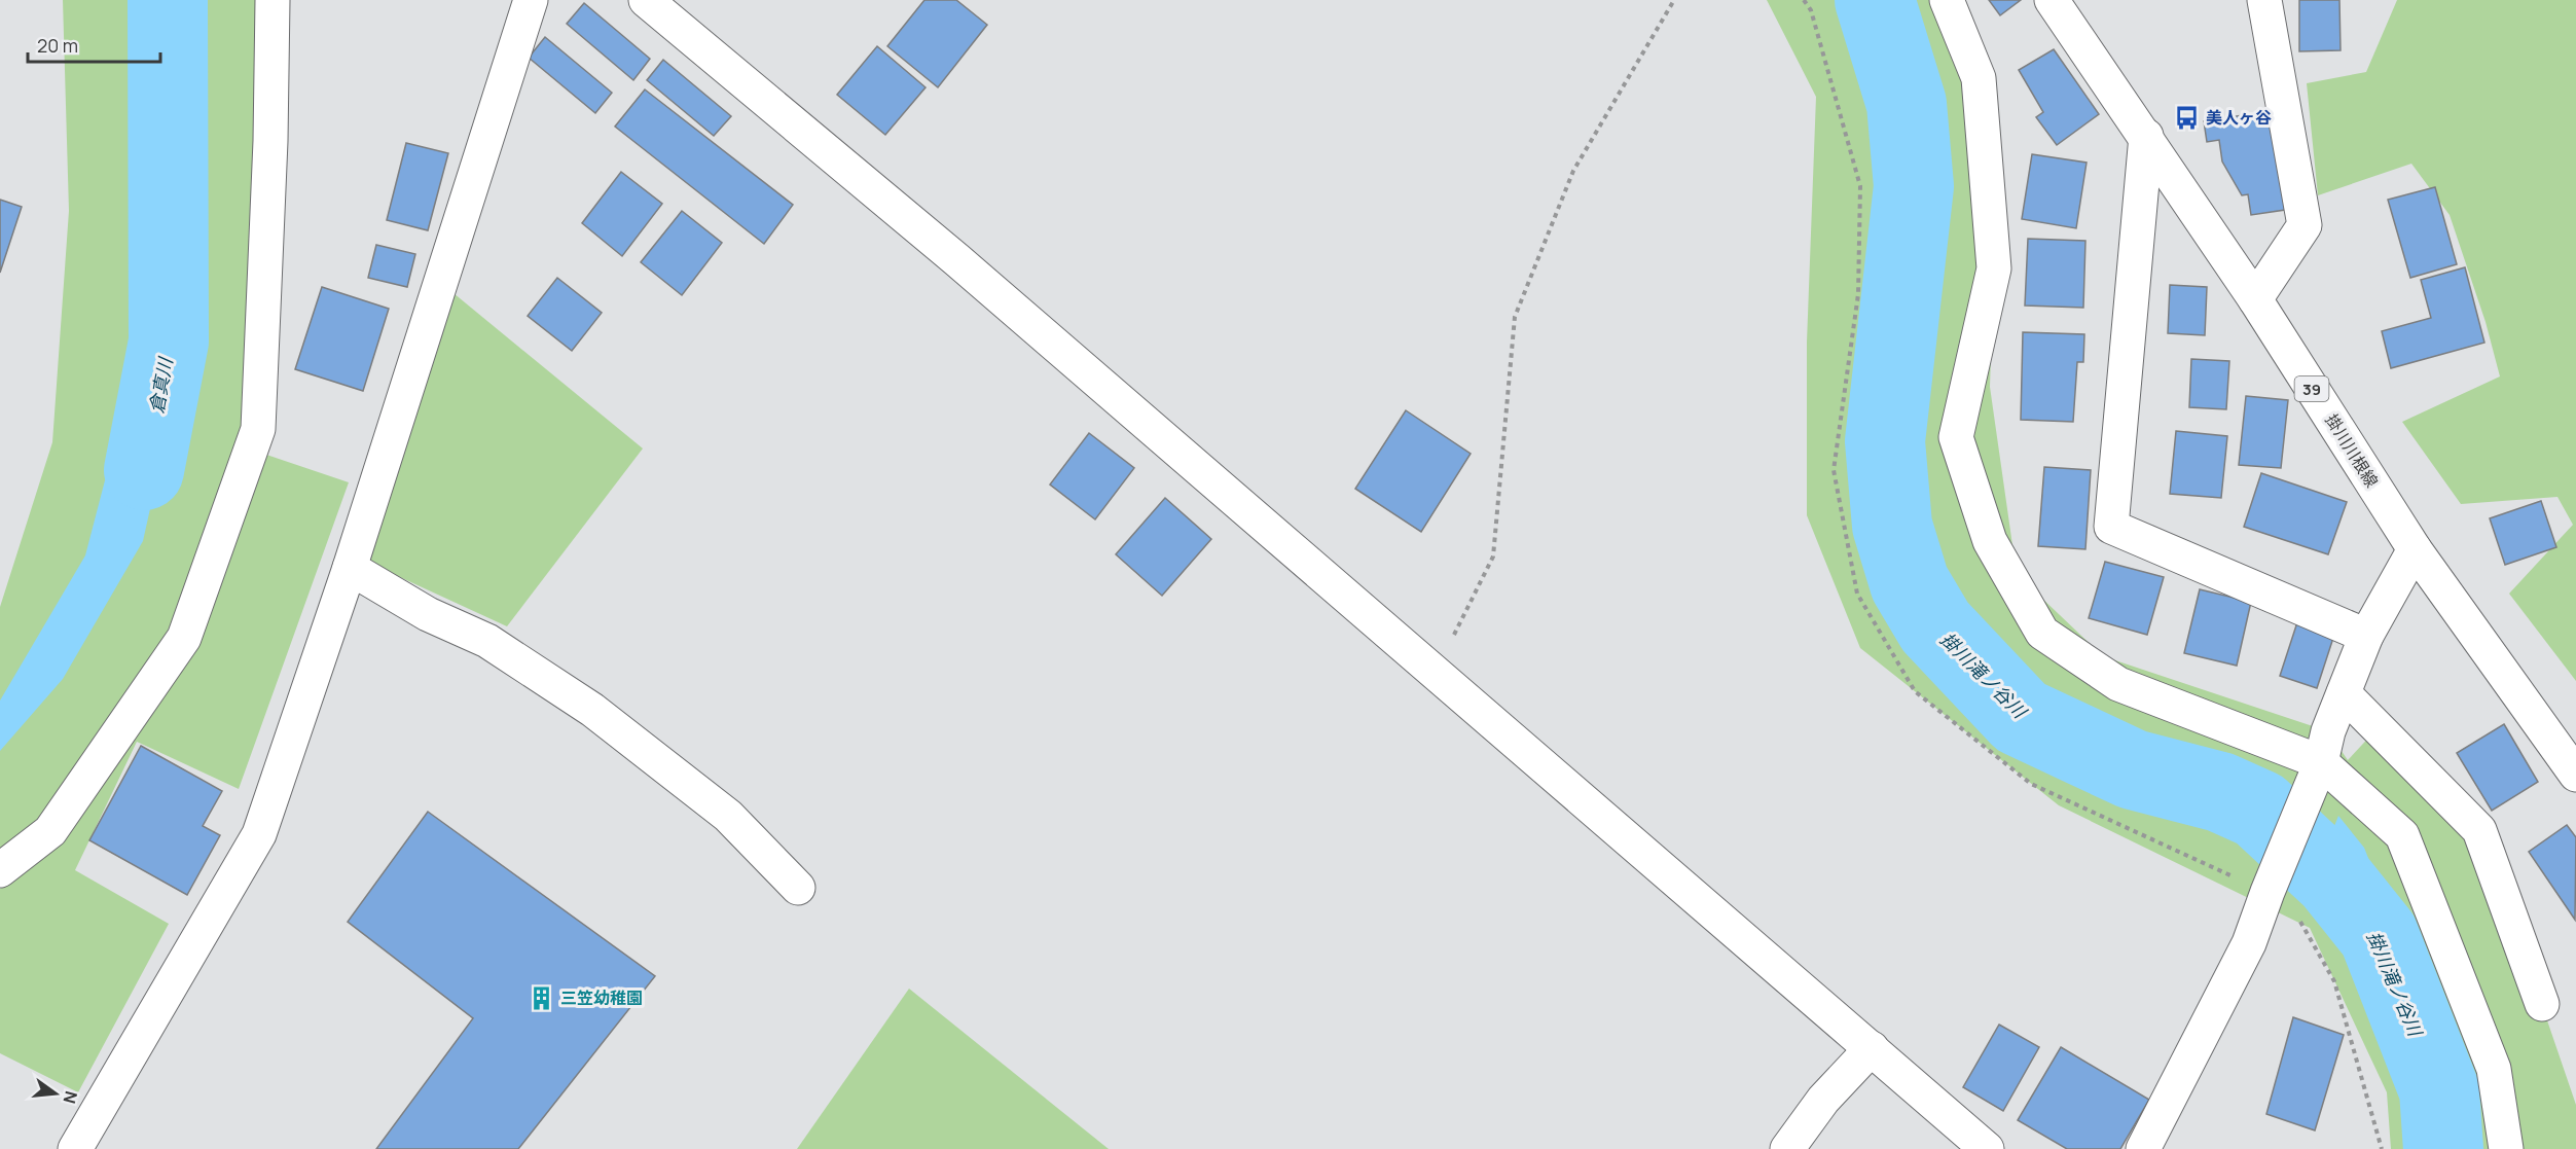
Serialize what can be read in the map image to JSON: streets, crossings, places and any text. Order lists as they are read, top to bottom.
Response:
{
  "streets": {
    "street": ["39", "掛川川根線"]
  },
  "water": ["倉真川", "掛川滝ノ谷川"],
  "places": {
    "bus stop": ["美人ヶ谷"],
    "building": ["三笠幼稚園"]
  },
  "scale_bar": "20 m",
  "north": "right"
}
